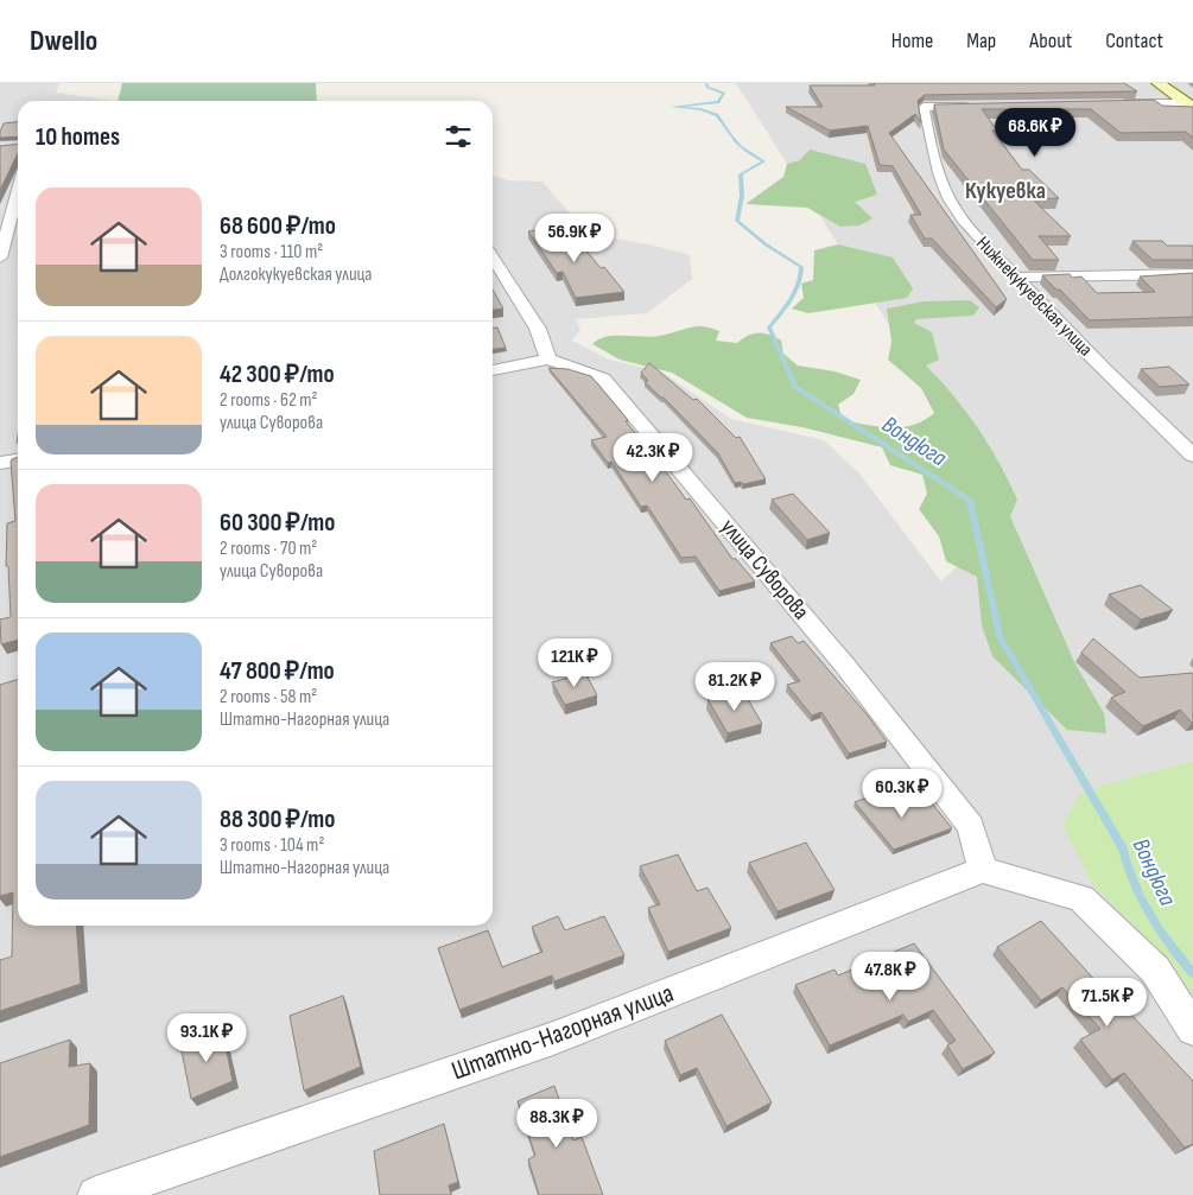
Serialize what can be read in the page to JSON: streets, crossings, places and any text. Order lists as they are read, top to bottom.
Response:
{
  "streets": {
    "street": ["Нижнекукуевская улица", "улица Суворова", "Штатно-Нагорная улица"]
  },
  "crossings": [
    ["улица Суворова", "Штатно-Нагорная улица"]
  ],
  "districts": ["Кукуевка"],
  "water": ["Вондюга"],
  "page": {
    "header": "Dwello",
    "nav": [
      "Home",
      "Map",
      "About",
      "Contact"
    ],
    "heading": "10 homes",
    "price": [
      "68.6K ₽",
      "56.9K ₽",
      "42.3K ₽",
      "121K ₽",
      "81.2K ₽",
      "60.3K ₽",
      "47.8K ₽",
      "71.5K ₽",
      "93.1K ₽",
      "88.3K ₽"
    ],
    "list": [
      {
        "name": "68 600 ₽/mo",
        "note": "3 rooms · 110 m² · Долгокукуевская улица"
      },
      {
        "name": "42 300 ₽/mo",
        "note": "2 rooms · 62 m² · улица Суворова"
      },
      {
        "name": "60 300 ₽/mo",
        "note": "2 rooms · 70 m² · улица Суворова"
      },
      {
        "name": "47 800 ₽/mo",
        "note": "2 rooms · 58 m² · Штатно-Нагорная улица"
      },
      {
        "name": "88 300 ₽/mo",
        "note": "3 rooms · 104 m² · Штатно-Нагорная улица"
      }
    ]
  }
}
